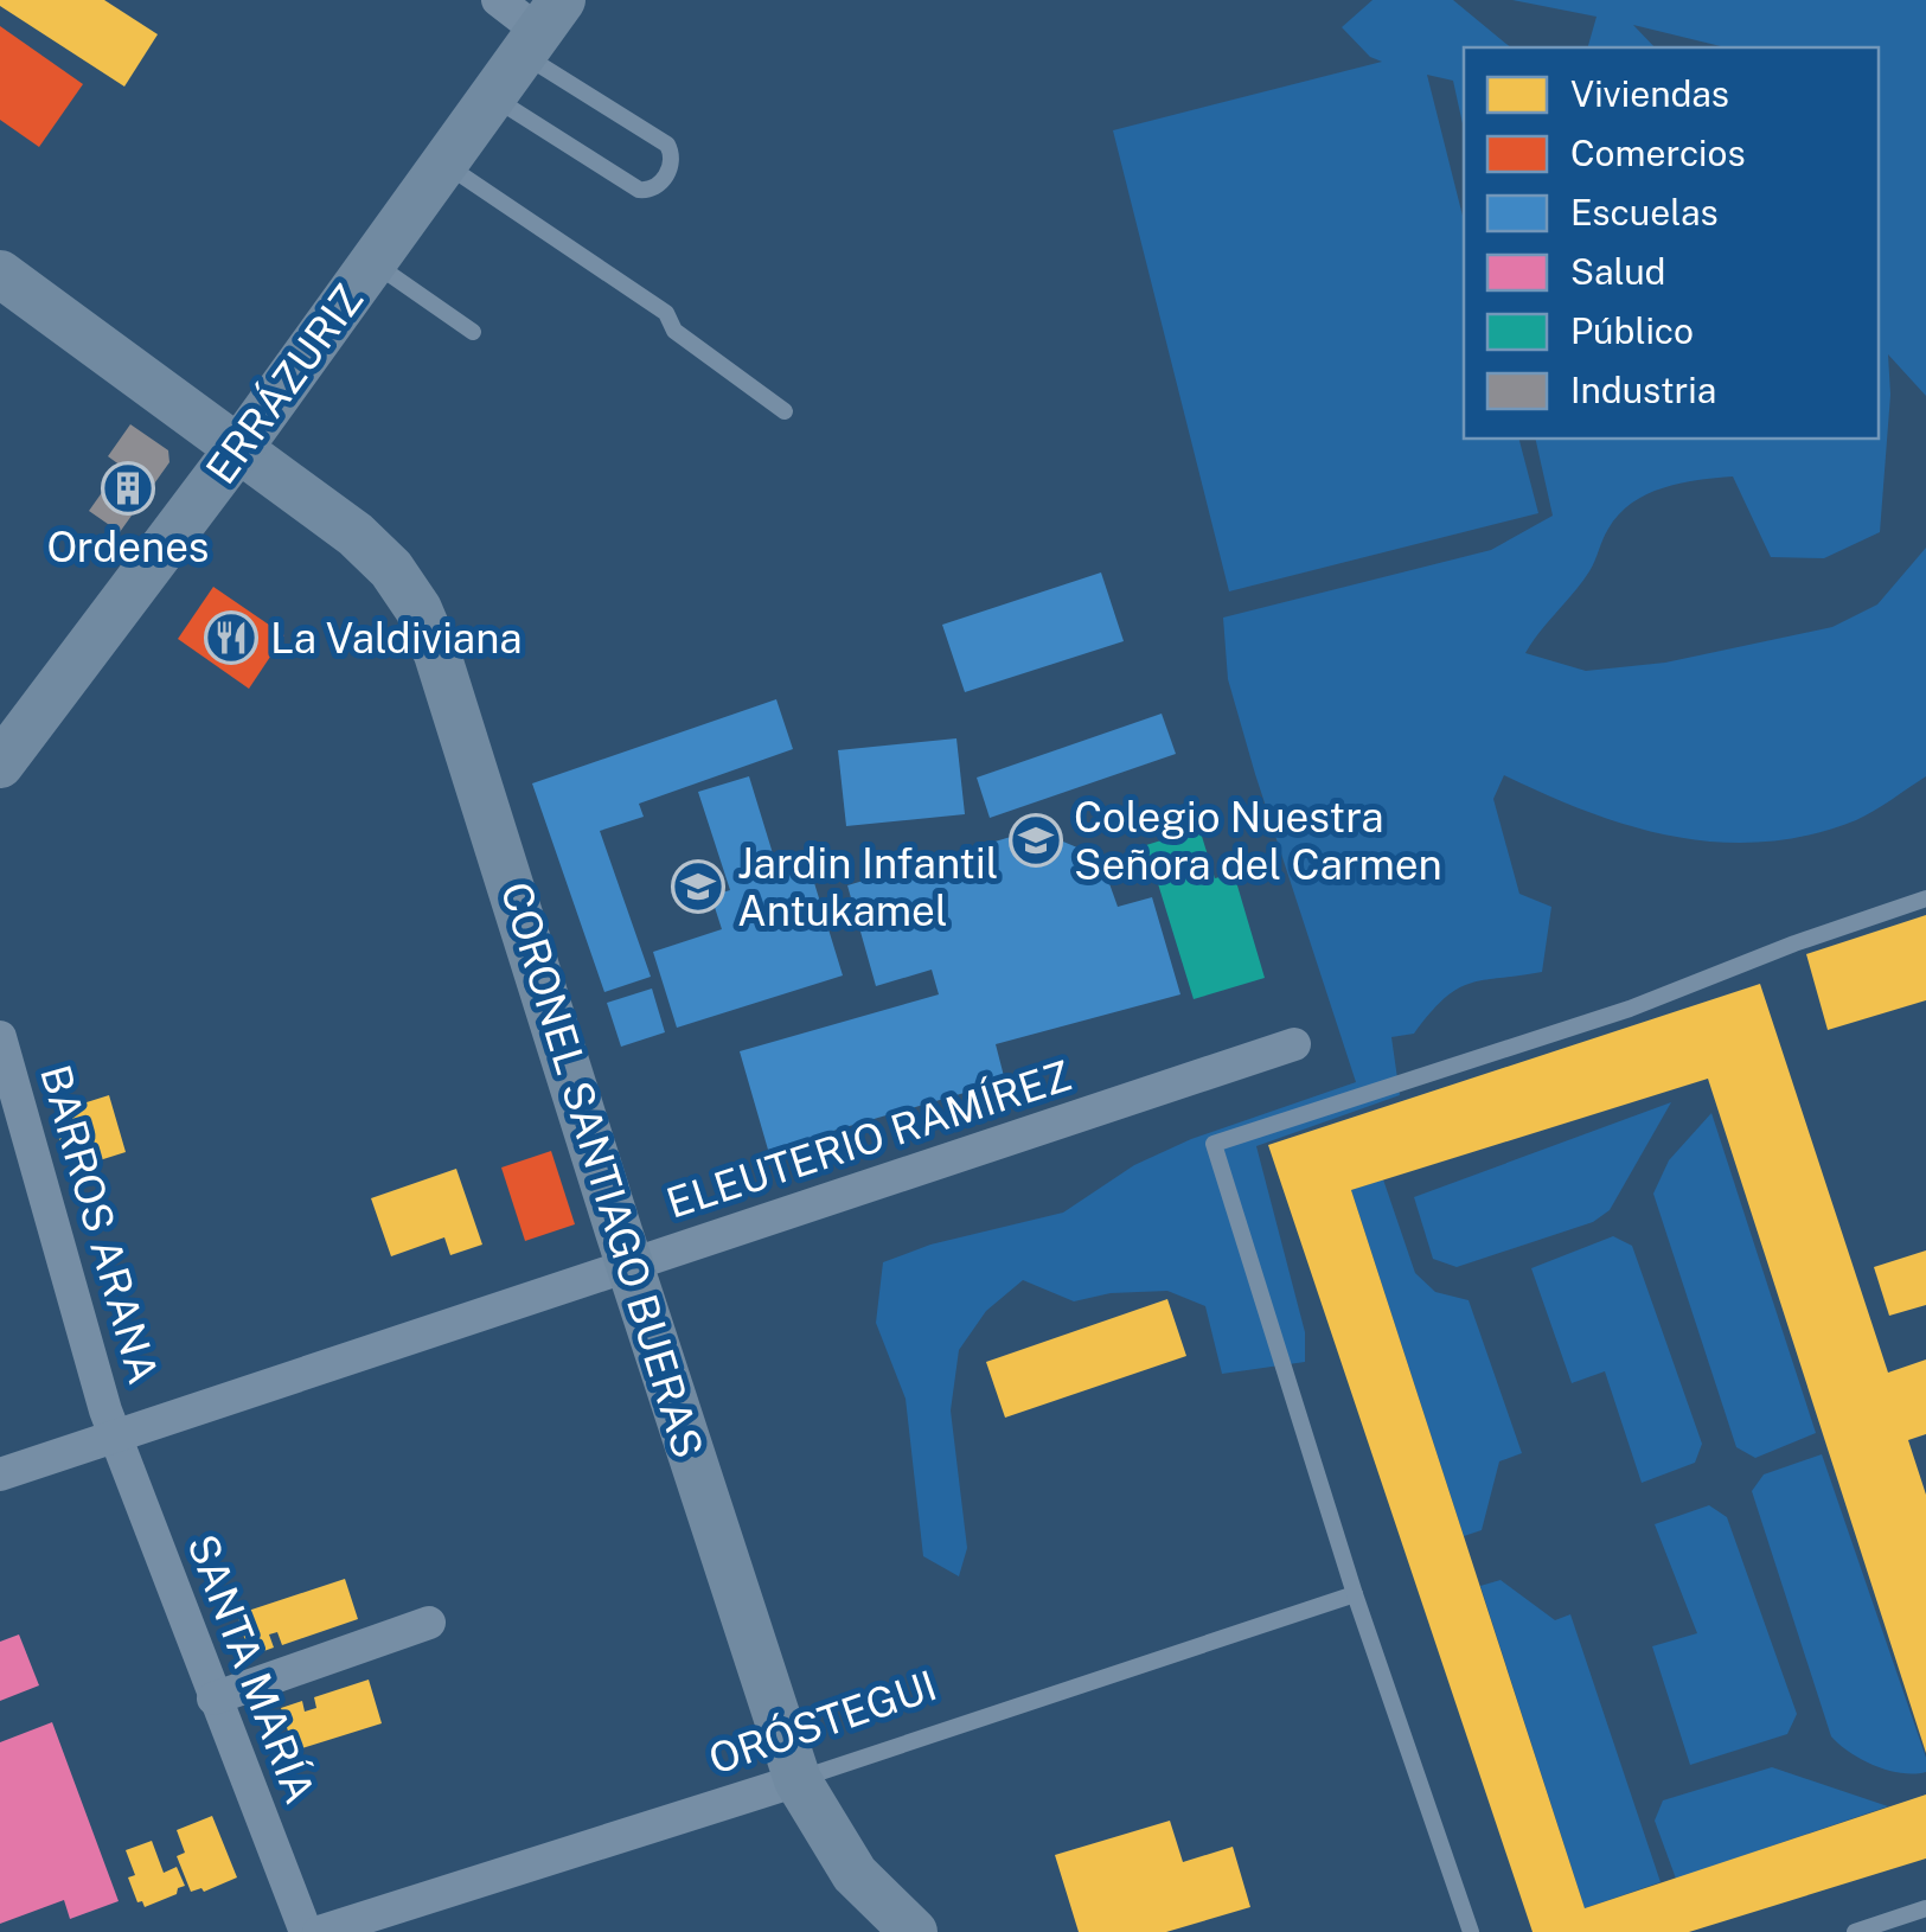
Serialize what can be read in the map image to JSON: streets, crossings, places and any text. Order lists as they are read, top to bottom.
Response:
{
  "streets": {
    "main road": ["ERRÁZURIZ", "CORONEL SANTIAGO BUERAS"],
    "street": [
      "ELEUTERIO RAMÍREZ",
      "BARROS ARANA",
      "SANTA MARÍA",
      "ORÓSTEGUI"
    ]
  },
  "crossings": [
    ["ERRÁZURIZ", "CORONEL SANTIAGO BUERAS"],
    ["ELEUTERIO RAMÍREZ", "CORONEL SANTIAGO BUERAS"],
    ["ELEUTERIO RAMÍREZ", "BARROS ARANA"],
    ["ELEUTERIO RAMÍREZ", "SANTA MARÍA"],
    ["CORONEL SANTIAGO BUERAS", "ORÓSTEGUI"],
    ["BARROS ARANA", "SANTA MARÍA"]
  ],
  "places": {
    "building": ["Ordenes"],
    "restaurant": ["La Valdiviana"],
    "school or university": ["Colegio Nuestra Señora del Carmen", "Jardin Infantil Antukamel"]
  },
  "legend": [
    "Viviendas",
    "Comercios",
    "Escuelas",
    "Salud",
    "Público",
    "Industria"
  ]
}
